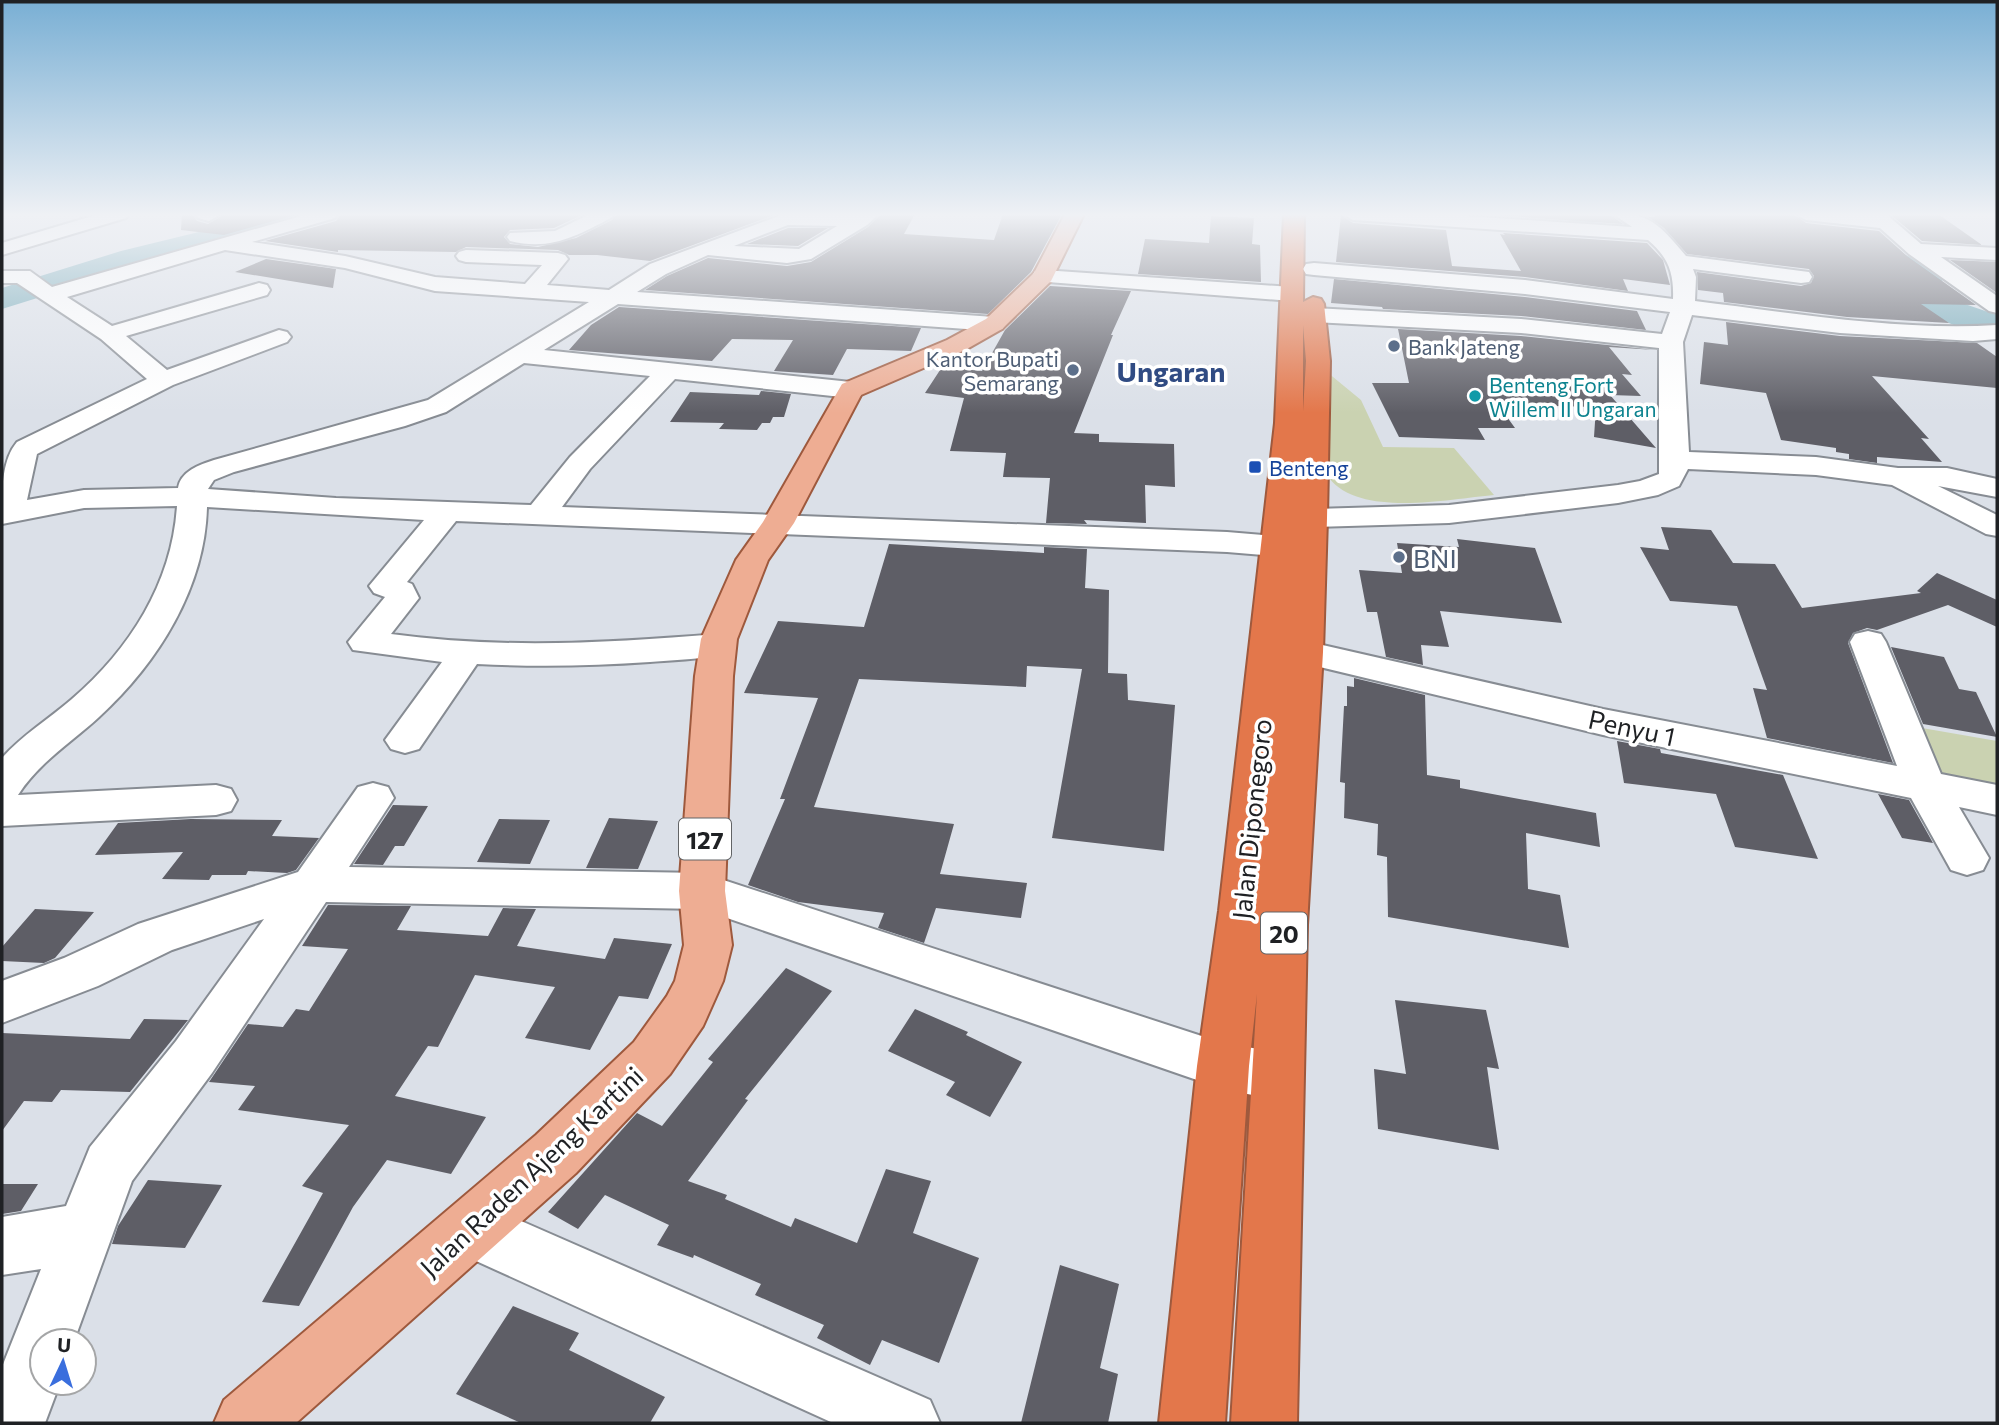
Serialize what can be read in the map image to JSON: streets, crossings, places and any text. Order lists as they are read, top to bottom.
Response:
{
  "streets": {
    "highway": ["Jalan Diponegoro", "20"],
    "main road": ["127", "Jalan Raden Ajeng Kartini"],
    "street": ["Penyu 1"]
  },
  "crossings": [
    ["Penyu 1", "Jalan Diponegoro"]
  ],
  "districts": ["Ungaran"],
  "places": {
    "other": [
      "Bank Jateng",
      "Kantor Bupati Semarang",
      "Benteng Fort Willem II Ungaran",
      "BNI"
    ],
    "transit": ["Benteng"]
  },
  "north": "top"
}
